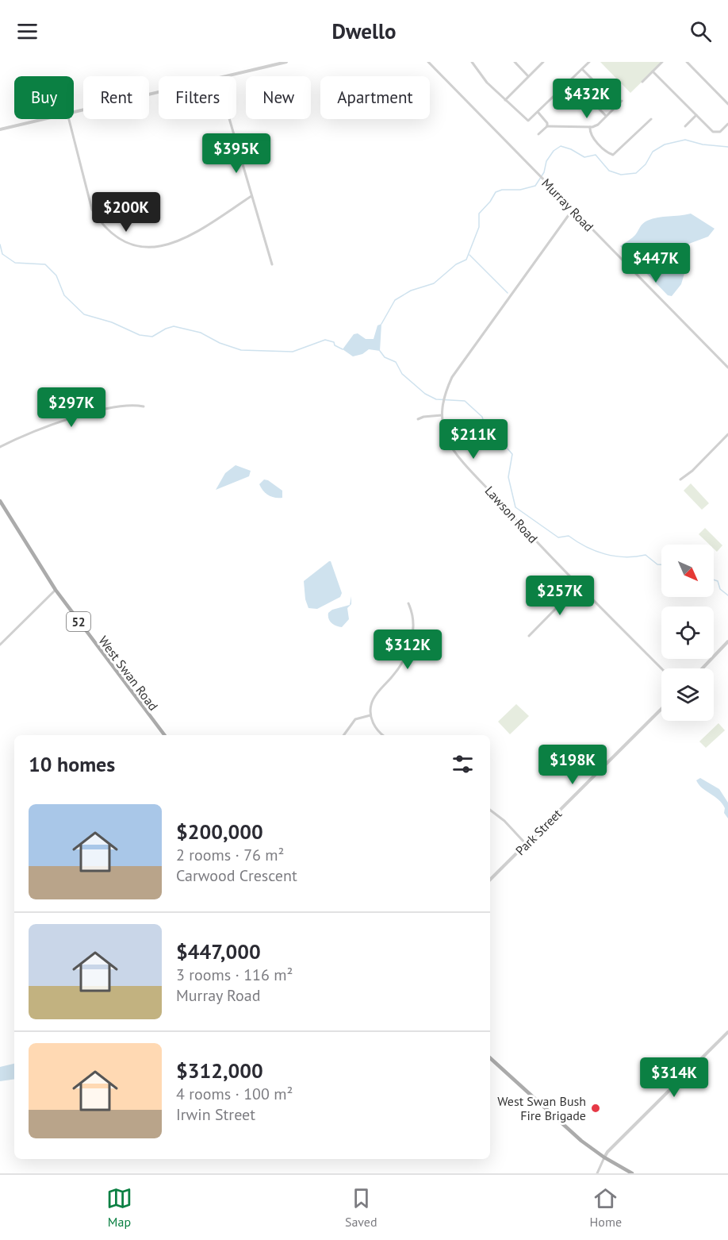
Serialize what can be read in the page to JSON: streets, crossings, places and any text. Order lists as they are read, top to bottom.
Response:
{
  "streets": {
    "main road": ["52", "West Swan Road"],
    "street": ["Murray Road", "Lawson Road", "Park Street"]
  },
  "crossings": [
    ["Murray Road", "Lawson Road"]
  ],
  "places": ["West Swan Bush Fire Brigade"],
  "north": "bottom right",
  "page": {
    "header": "Dwello",
    "chip": [
      "Buy",
      "Rent",
      "Filters",
      "New",
      "Apartment"
    ],
    "price": [
      "$432K",
      "$395K",
      "$200K",
      "$447K",
      "$297K",
      "$211K",
      "$257K",
      "$312K",
      "$198K",
      "$314K"
    ],
    "heading": "10 homes",
    "list": [
      {
        "name": "$200,000",
        "note": "2 rooms · 76 m² · Carwood Crescent"
      },
      {
        "name": "$447,000",
        "note": "3 rooms · 116 m² · Murray Road"
      },
      {
        "name": "$312,000",
        "note": "4 rooms · 100 m² · Irwin Street"
      }
    ],
    "tabs": ["Map", "Saved", "Home"]
  }
}
